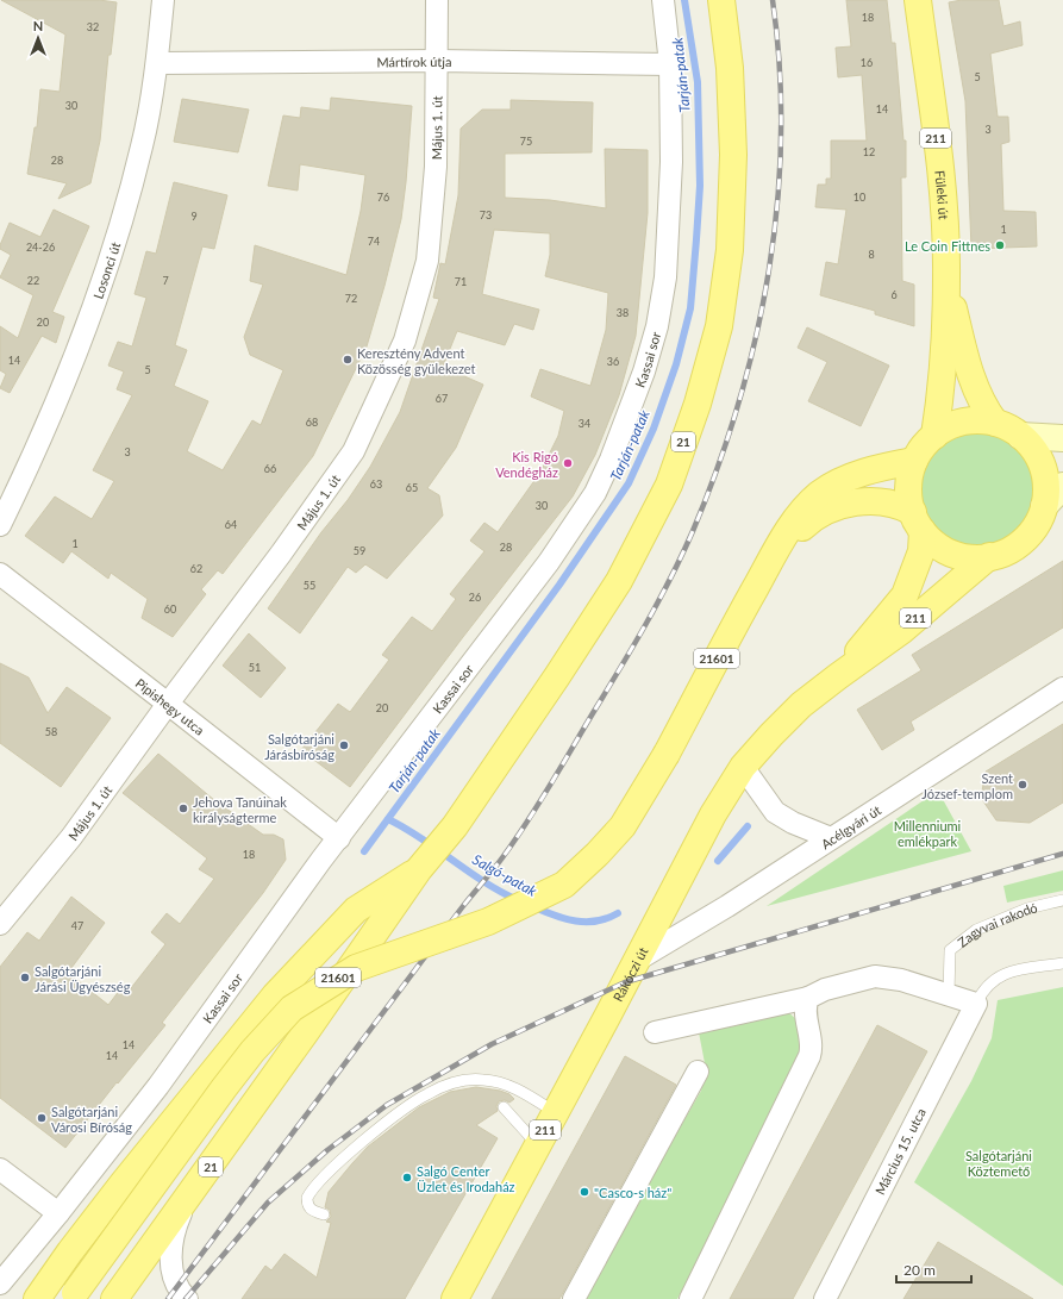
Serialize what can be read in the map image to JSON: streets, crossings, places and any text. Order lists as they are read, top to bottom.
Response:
{
  "streets": {
    "main road": [
      "211",
      "Füleki út",
      "21",
      "21601",
      "Rákóczi út"
    ],
    "street": [
      "Mártírok útja",
      "Május 1. út",
      "Losonci út",
      "Kassai sor",
      "Pipishegy utca",
      "Acélgyári út",
      "Március 15. utca"
    ],
    "lane": ["Zagyvai rakodó"]
  },
  "crossings": [
    ["Mártírok útja", "Május 1. út"],
    ["Mártírok útja", "Losonci út"],
    ["Mártírok útja", "Kassai sor"],
    ["Május 1. út", "Pipishegy utca"],
    ["211", "Füleki út"],
    ["211", "21601"],
    ["211", "Rákóczi út"],
    ["Kassai sor", "Pipishegy utca"],
    ["Acélgyári út", "Rákóczi út"]
  ],
  "water": ["Tarján-patak", "Salgó-patak"],
  "parks": ["Millenniumi emlékpark", "Salgótarjáni Köztemető"],
  "places": [
    "Le Coin Fittnes",
    "Keresztény Advent Közösség gyülekezet",
    "Kis Rigó Vendégház",
    "Salgótarjáni Járásbíróság",
    "Szent József-templom",
    "Jehova Tanúinak királyságterme",
    "Salgótarjáni Járási Ügyészség",
    "Salgótarjáni Városi Bíróság",
    "Salgó Center Üzlet és Irodaház",
    "\"Casco-s ház\""
  ],
  "house_numbers": [
    "18",
    "32",
    "16",
    "5",
    "30",
    "14",
    "3",
    "75",
    "12",
    "28",
    "76",
    "10",
    "73",
    "9",
    "1",
    "74",
    "24-26",
    "8",
    "22",
    "7",
    "71",
    "6",
    "72",
    "38",
    "20",
    "14",
    "36",
    "5",
    "67",
    "68",
    "34",
    "3",
    "66",
    "63",
    "65",
    "30",
    "64",
    "1",
    "28",
    "59",
    "62",
    "55",
    "26",
    "60",
    "51",
    "20",
    "58",
    "18",
    "47",
    "14",
    "14"
  ],
  "scale_bar": "20 m",
  "north": "top"
}
